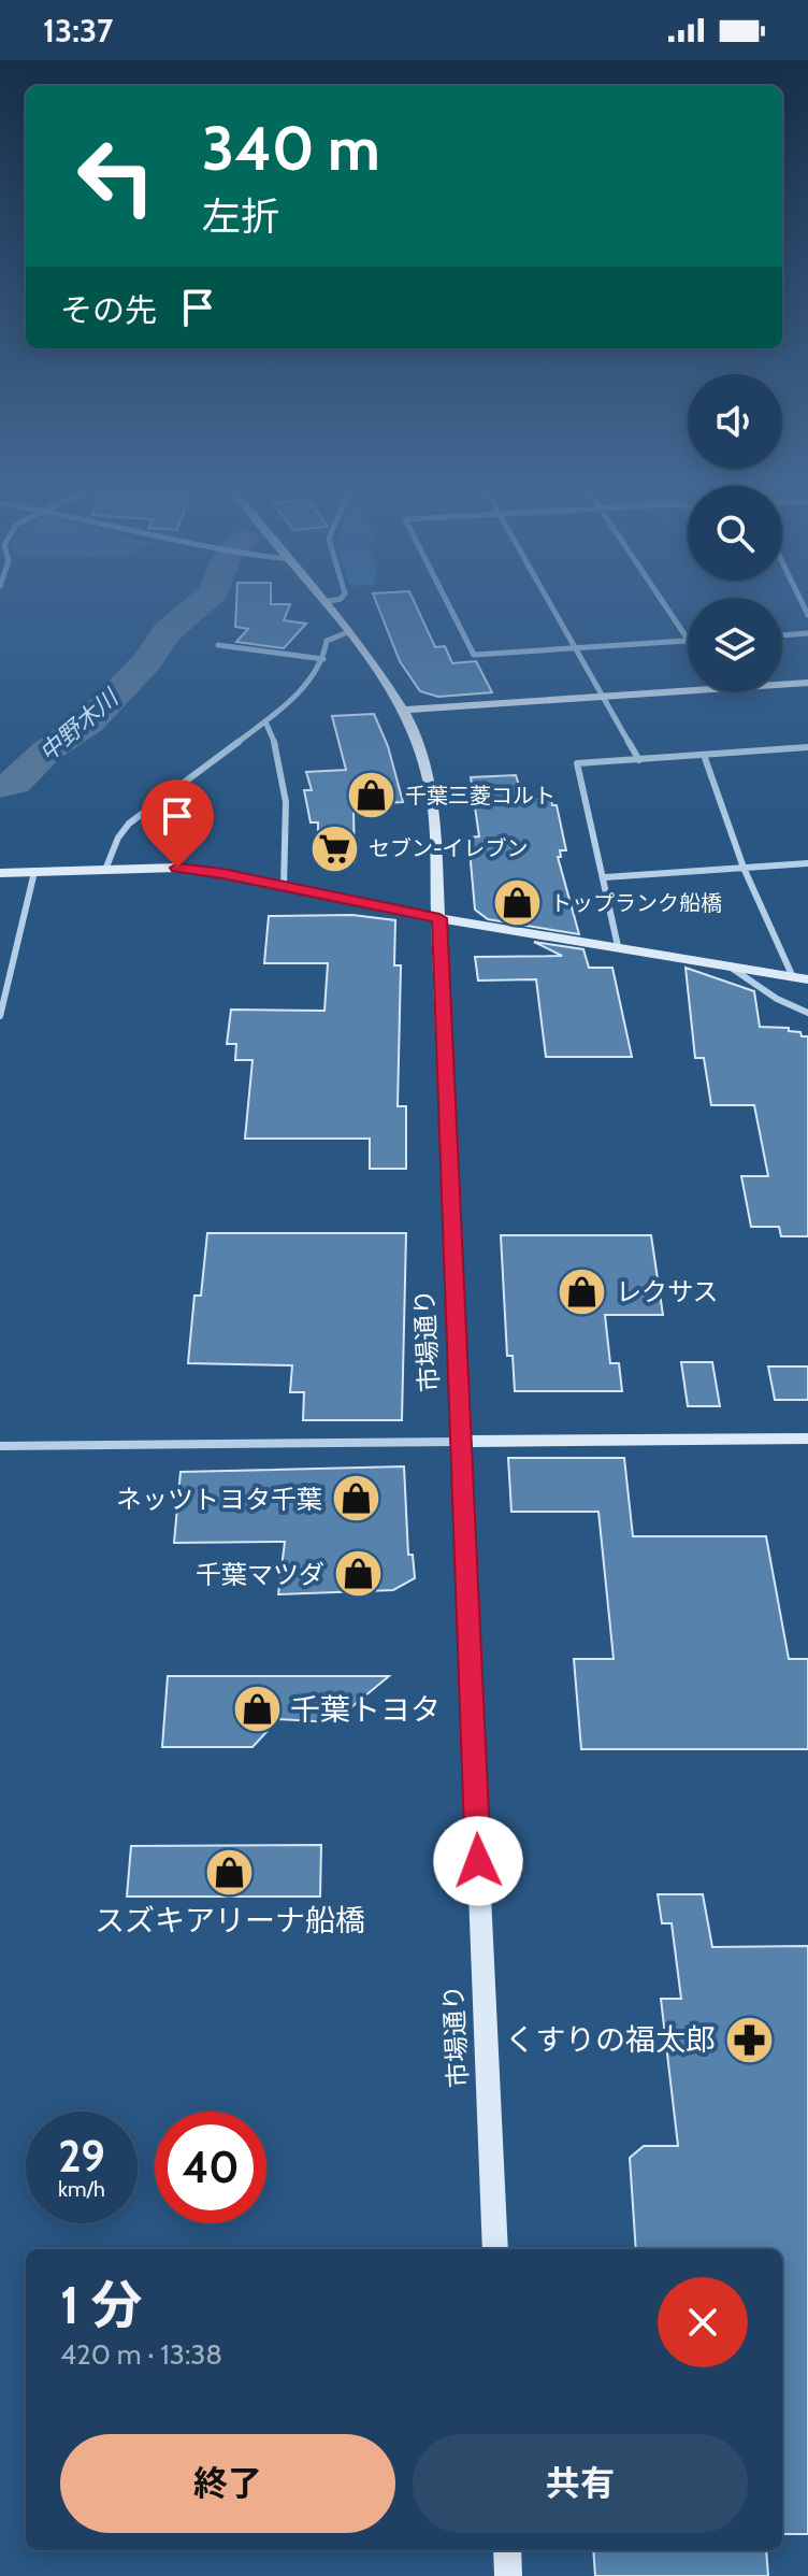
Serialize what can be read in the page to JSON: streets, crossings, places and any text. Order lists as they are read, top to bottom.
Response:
{
  "streets": {
    "street": ["市場通り"]
  },
  "water": ["中野木川"],
  "places": {
    "shop": [
      "千葉三菱コルト",
      "トップランク船橋",
      "レクサス",
      "ネッツトヨタ千葉",
      "千葉マツダ",
      "千葉トヨタ",
      "スズキアリーナ船橋"
    ],
    "supermarket": ["セブン-イレブン"],
    "pharmacy": ["くすりの福太郎"]
  },
  "page": {
    "status": "13:37",
    "turn": ["340 m", "左折"],
    "then": "その先",
    "speed": "29 km/h",
    "limit": "40",
    "heading": ["1 分", "420 m · 13:38"],
    "buttons": ["終了", "共有"]
  }
}
